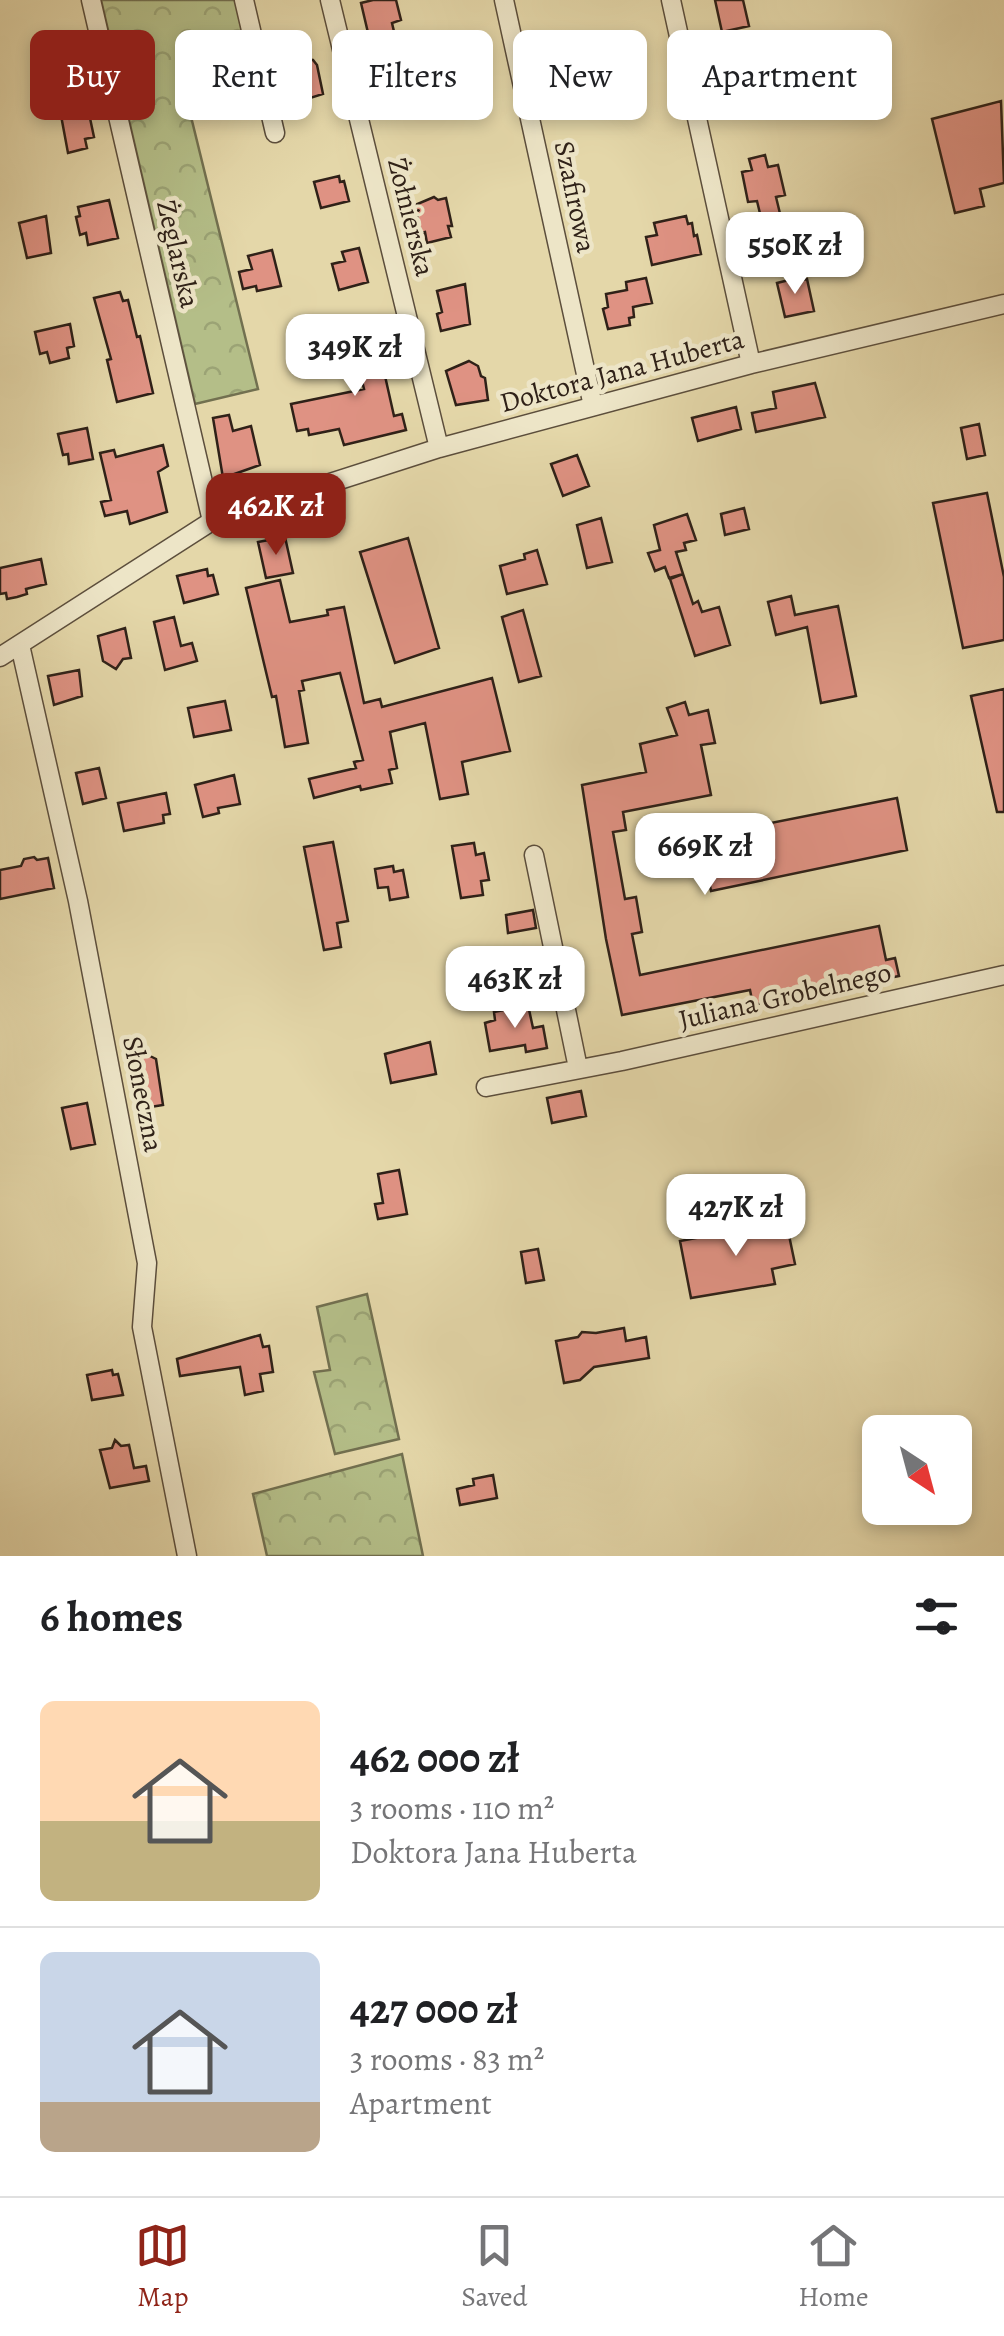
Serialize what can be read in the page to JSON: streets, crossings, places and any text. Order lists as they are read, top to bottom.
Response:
{
  "streets": {
    "street": [
      "Szafirowa",
      "Żołnierska",
      "Żeglarska",
      "Doktora Jana Huberta",
      "Juliana Grobelnego",
      "Słoneczna"
    ]
  },
  "crossings": [
    ["Szafirowa", "Doktora Jana Huberta"],
    ["Żołnierska", "Doktora Jana Huberta"],
    ["Żeglarska", "Doktora Jana Huberta"],
    ["Doktora Jana Huberta", "Słoneczna"]
  ],
  "north": "bottom right",
  "page": {
    "chip": [
      "Buy",
      "Rent",
      "Filters",
      "New",
      "Apartment"
    ],
    "price": [
      "550K zł",
      "349K zł",
      "462K zł",
      "669K zł",
      "463K zł",
      "427K zł"
    ],
    "heading": "6 homes",
    "list": [
      {
        "name": "462 000 zł",
        "note": "3 rooms · 110 m² · Doktora Jana Huberta"
      },
      {
        "name": "427 000 zł",
        "note": "3 rooms · 83 m² · Apartment"
      }
    ],
    "tabs": ["Map", "Saved", "Home"]
  }
}
